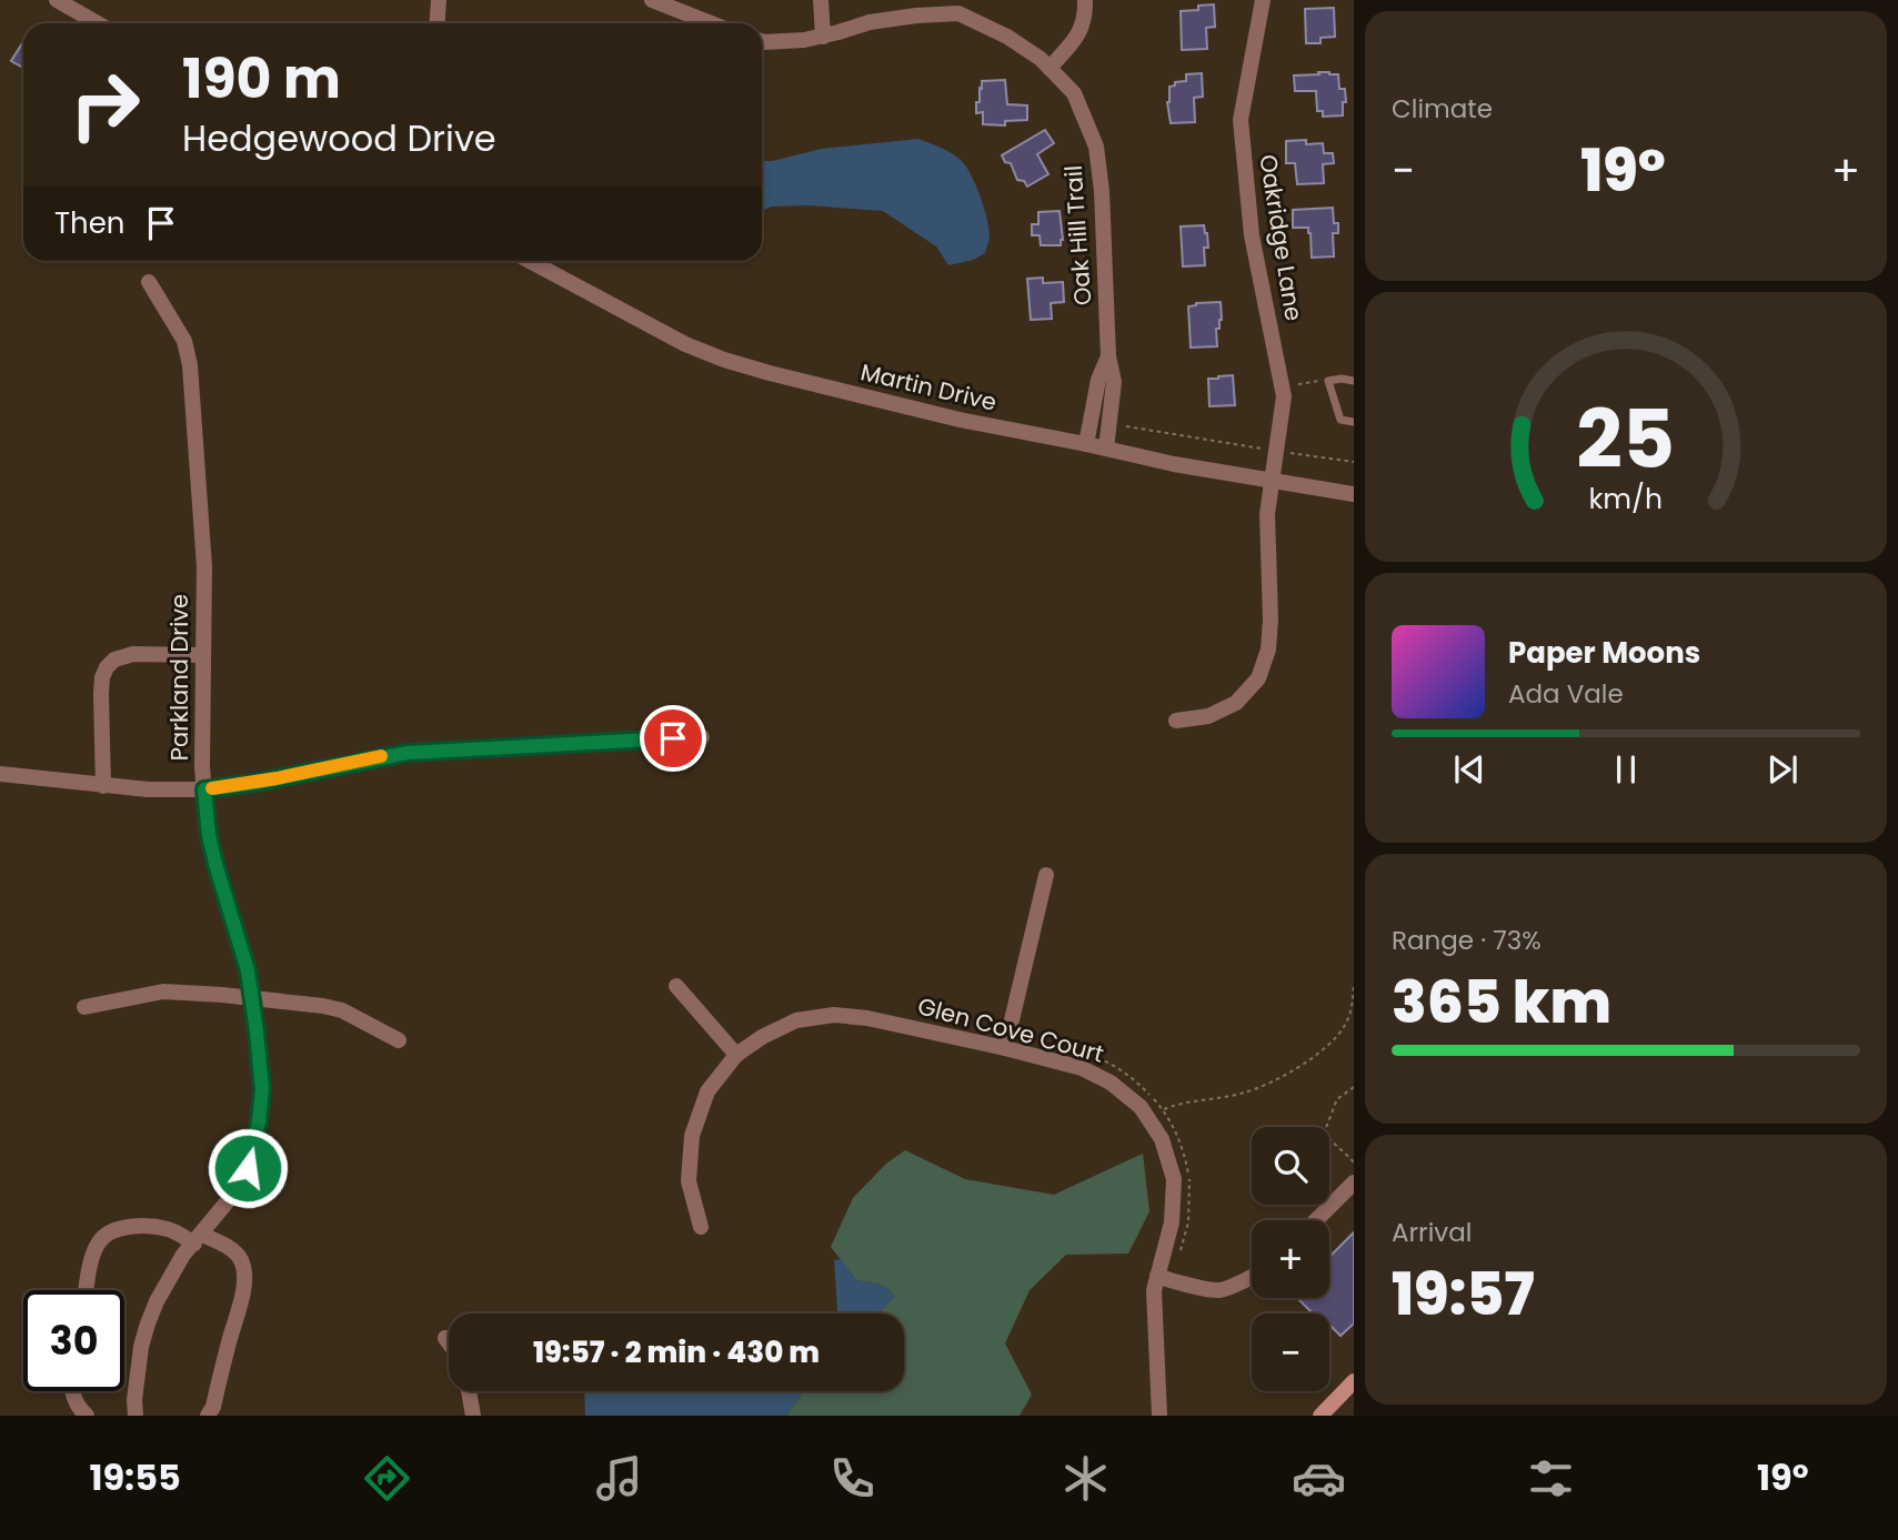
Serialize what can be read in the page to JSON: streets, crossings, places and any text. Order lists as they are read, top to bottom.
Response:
{
  "streets": {
    "street": [
      "Oak Hill Trail",
      "Oakridge Lane",
      "Martin Drive",
      "Parkland Drive",
      "Glen Cove Court"
    ]
  },
  "crossings": [
    ["Oak Hill Trail", "Martin Drive"],
    ["Oakridge Lane", "Martin Drive"]
  ],
  "page": {
    "tile": [
      "Climate",
      ["Range · 73%", "365 km"],
      ["Arrival", "19:57"]
    ],
    "turn": ["190 m", "Hedgewood Drive"],
    "heat": ["−", "19°", "+"],
    "then": "Then",
    "song": ["Paper Moons", "Ada Vale"],
    "map_buttons": ["+", "−"],
    "limit": "30",
    "trip": "19:57 · 2 min · 430 m",
    "tabs": ["19:55", "19°"],
    "gauge": ["25", "km/h"]
  }
}
